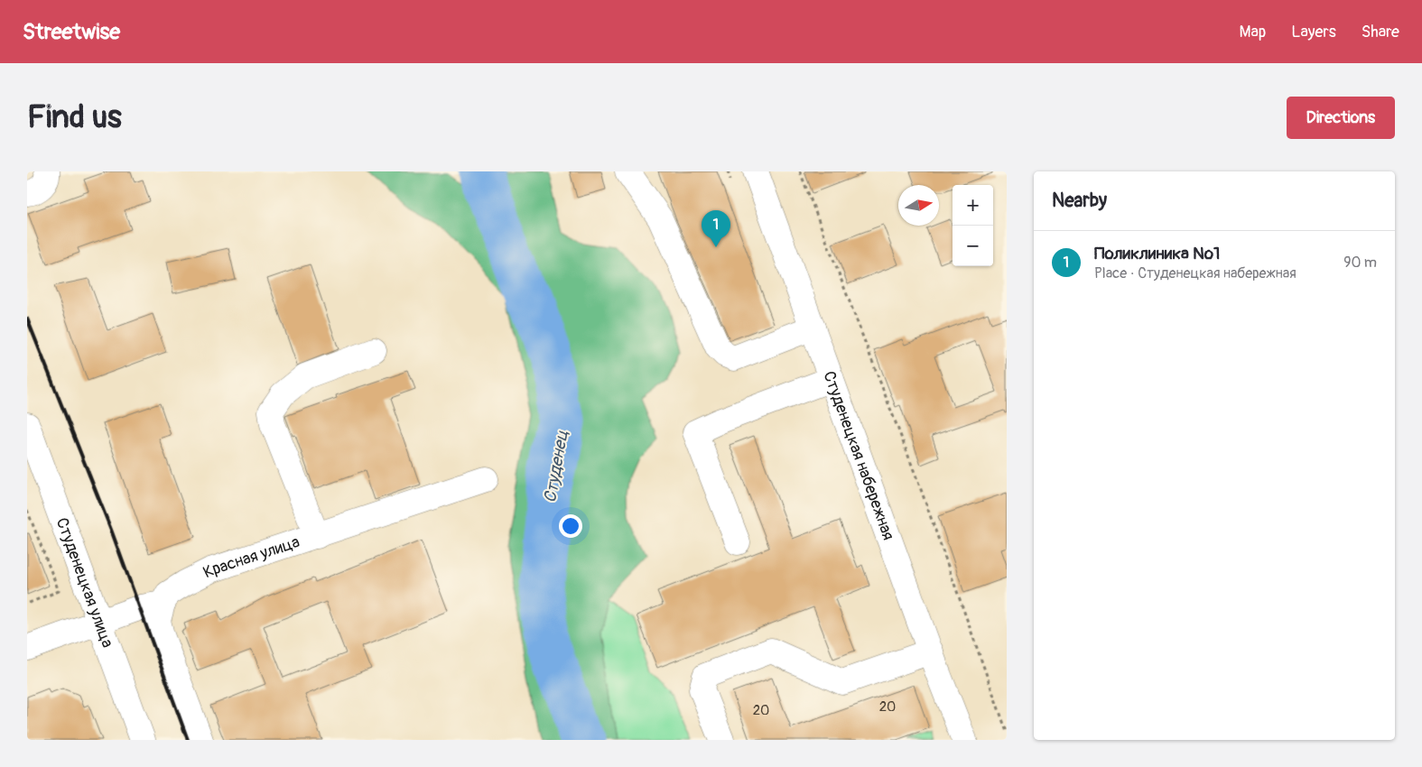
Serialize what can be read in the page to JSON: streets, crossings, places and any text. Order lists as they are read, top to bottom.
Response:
{
  "streets": {
    "street": ["Студенецкая набережная", "Красная улица", "Студенецкая улица"]
  },
  "water": ["Студенец"],
  "house_numbers": ["20", "20"],
  "north": "right",
  "page": {
    "header": "Streetwise",
    "nav": ["Map", "Layers", "Share"],
    "buttons": "Directions",
    "title": "Find us",
    "heading": "Nearby",
    "map_buttons": ["+", "−"],
    "pins": "1",
    "list": [
      {
        "mark": "1",
        "name": "Поликлиника №1",
        "note": "Place · Студенецкая набережная",
        "value": "90 m"
      }
    ]
  }
}
